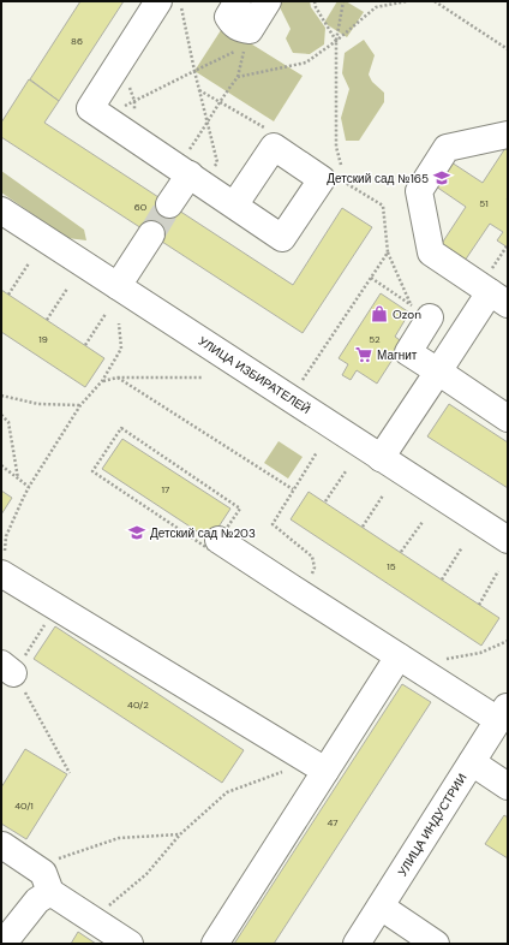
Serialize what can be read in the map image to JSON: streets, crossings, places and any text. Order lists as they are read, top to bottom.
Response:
{
  "streets": {
    "street": ["УЛИЦА ИЗБИРАТЕЛЕЙ", "УЛИЦА ИНДУСТРИИ"]
  },
  "places": {
    "school or university": ["Детский сад №165", "Детский сад №203"],
    "shop": ["Ozon"],
    "supermarket": ["Магнит"]
  },
  "house_numbers": [
    "86",
    "51",
    "60",
    "19",
    "52",
    "17",
    "15",
    "40/2",
    "40/1",
    "47"
  ]
}
